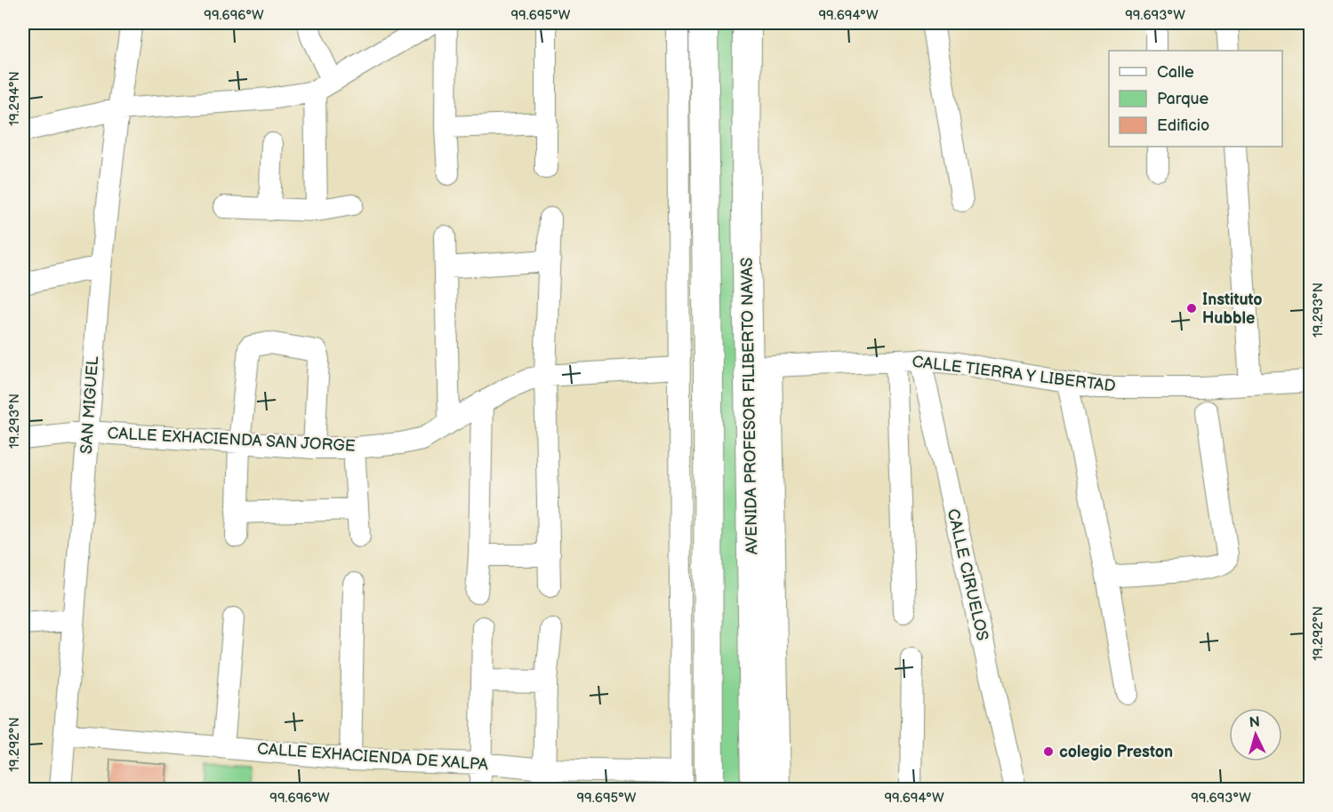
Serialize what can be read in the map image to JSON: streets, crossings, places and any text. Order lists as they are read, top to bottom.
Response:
{
  "streets": {
    "main road": ["AVENIDA PROFESOR FILIBERTO NAVAS"],
    "street": [
      "CALLE TIERRA Y LIBERTAD",
      "SAN MIGUEL",
      "CALLE EXHACIENDA SAN JORGE",
      "CALLE CIRUELOS",
      "CALLE EXHACIENDA DE XALPA"
    ]
  },
  "crossings": [
    ["CALLE TIERRA Y LIBERTAD", "AVENIDA PROFESOR FILIBERTO NAVAS"],
    ["CALLE TIERRA Y LIBERTAD", "CALLE CIRUELOS"],
    ["SAN MIGUEL", "CALLE EXHACIENDA SAN JORGE"],
    ["SAN MIGUEL", "CALLE EXHACIENDA DE XALPA"]
  ],
  "places": ["Instituto Hubble", "colegio Preston"],
  "legend": ["Calle", "Parque", "Edificio"],
  "north": "top",
  "coordinates": [
    "99.696°W",
    "99.695°W",
    "99.694°W",
    "99.693°W",
    "19.294°N",
    "19.293°N",
    "19.292°N"
  ]
}
